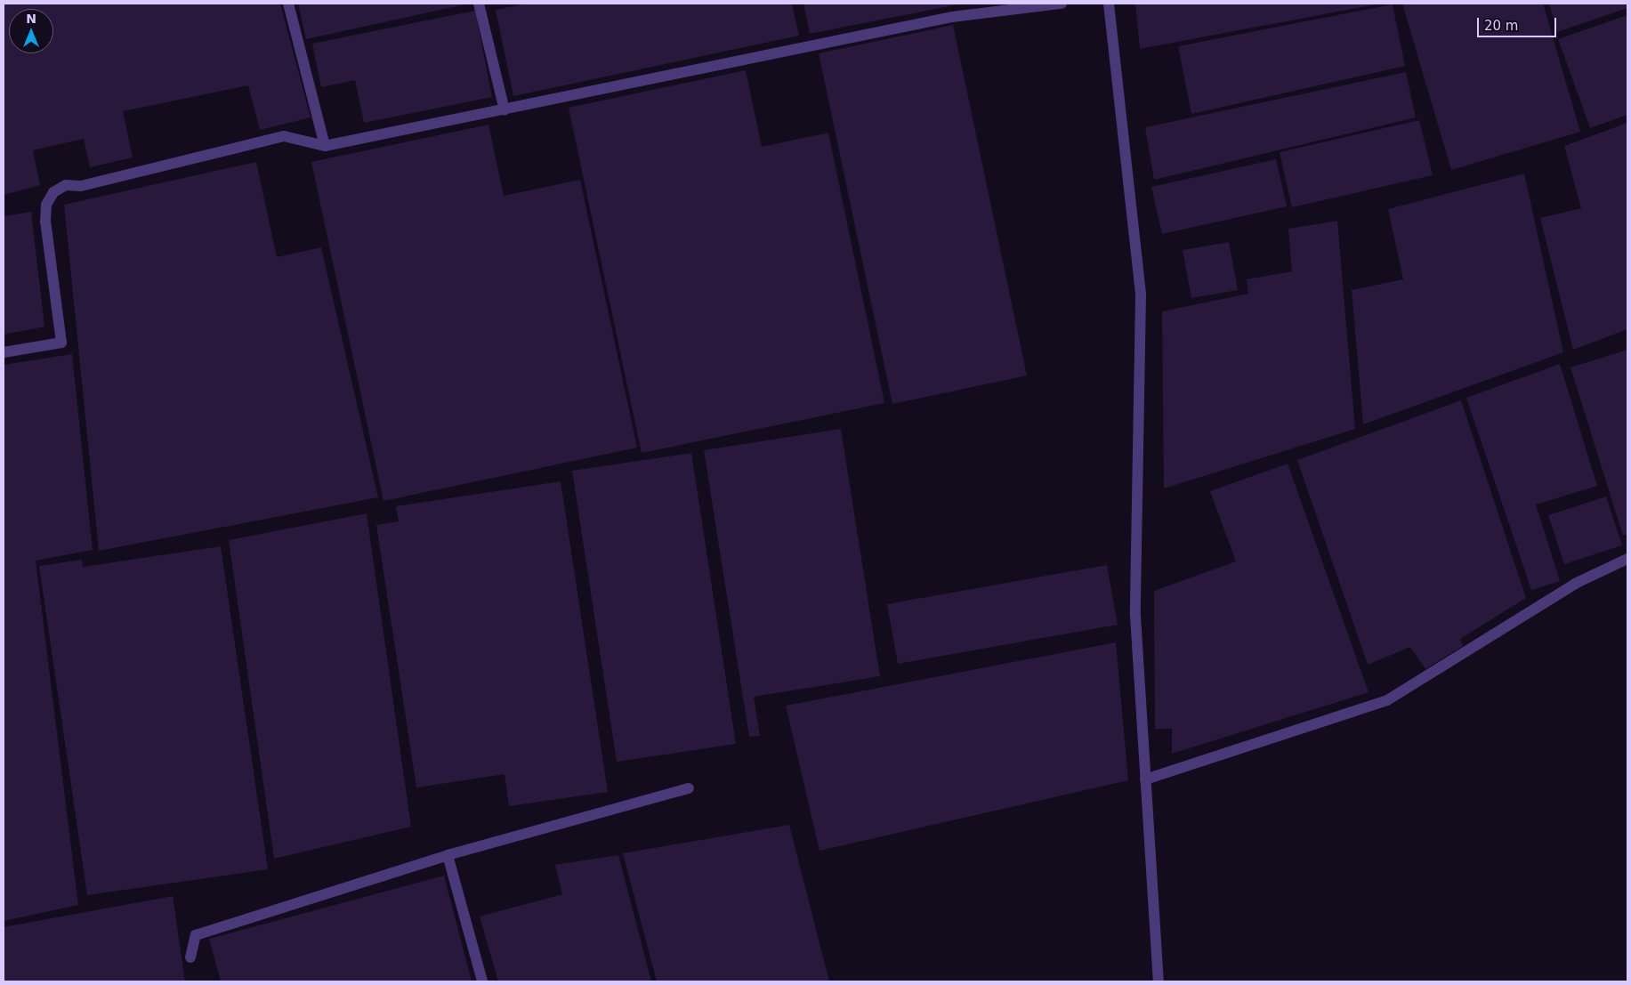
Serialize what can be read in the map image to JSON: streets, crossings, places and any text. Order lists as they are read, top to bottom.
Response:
{
  "scale_bar": "20 m",
  "north": "top"
}
